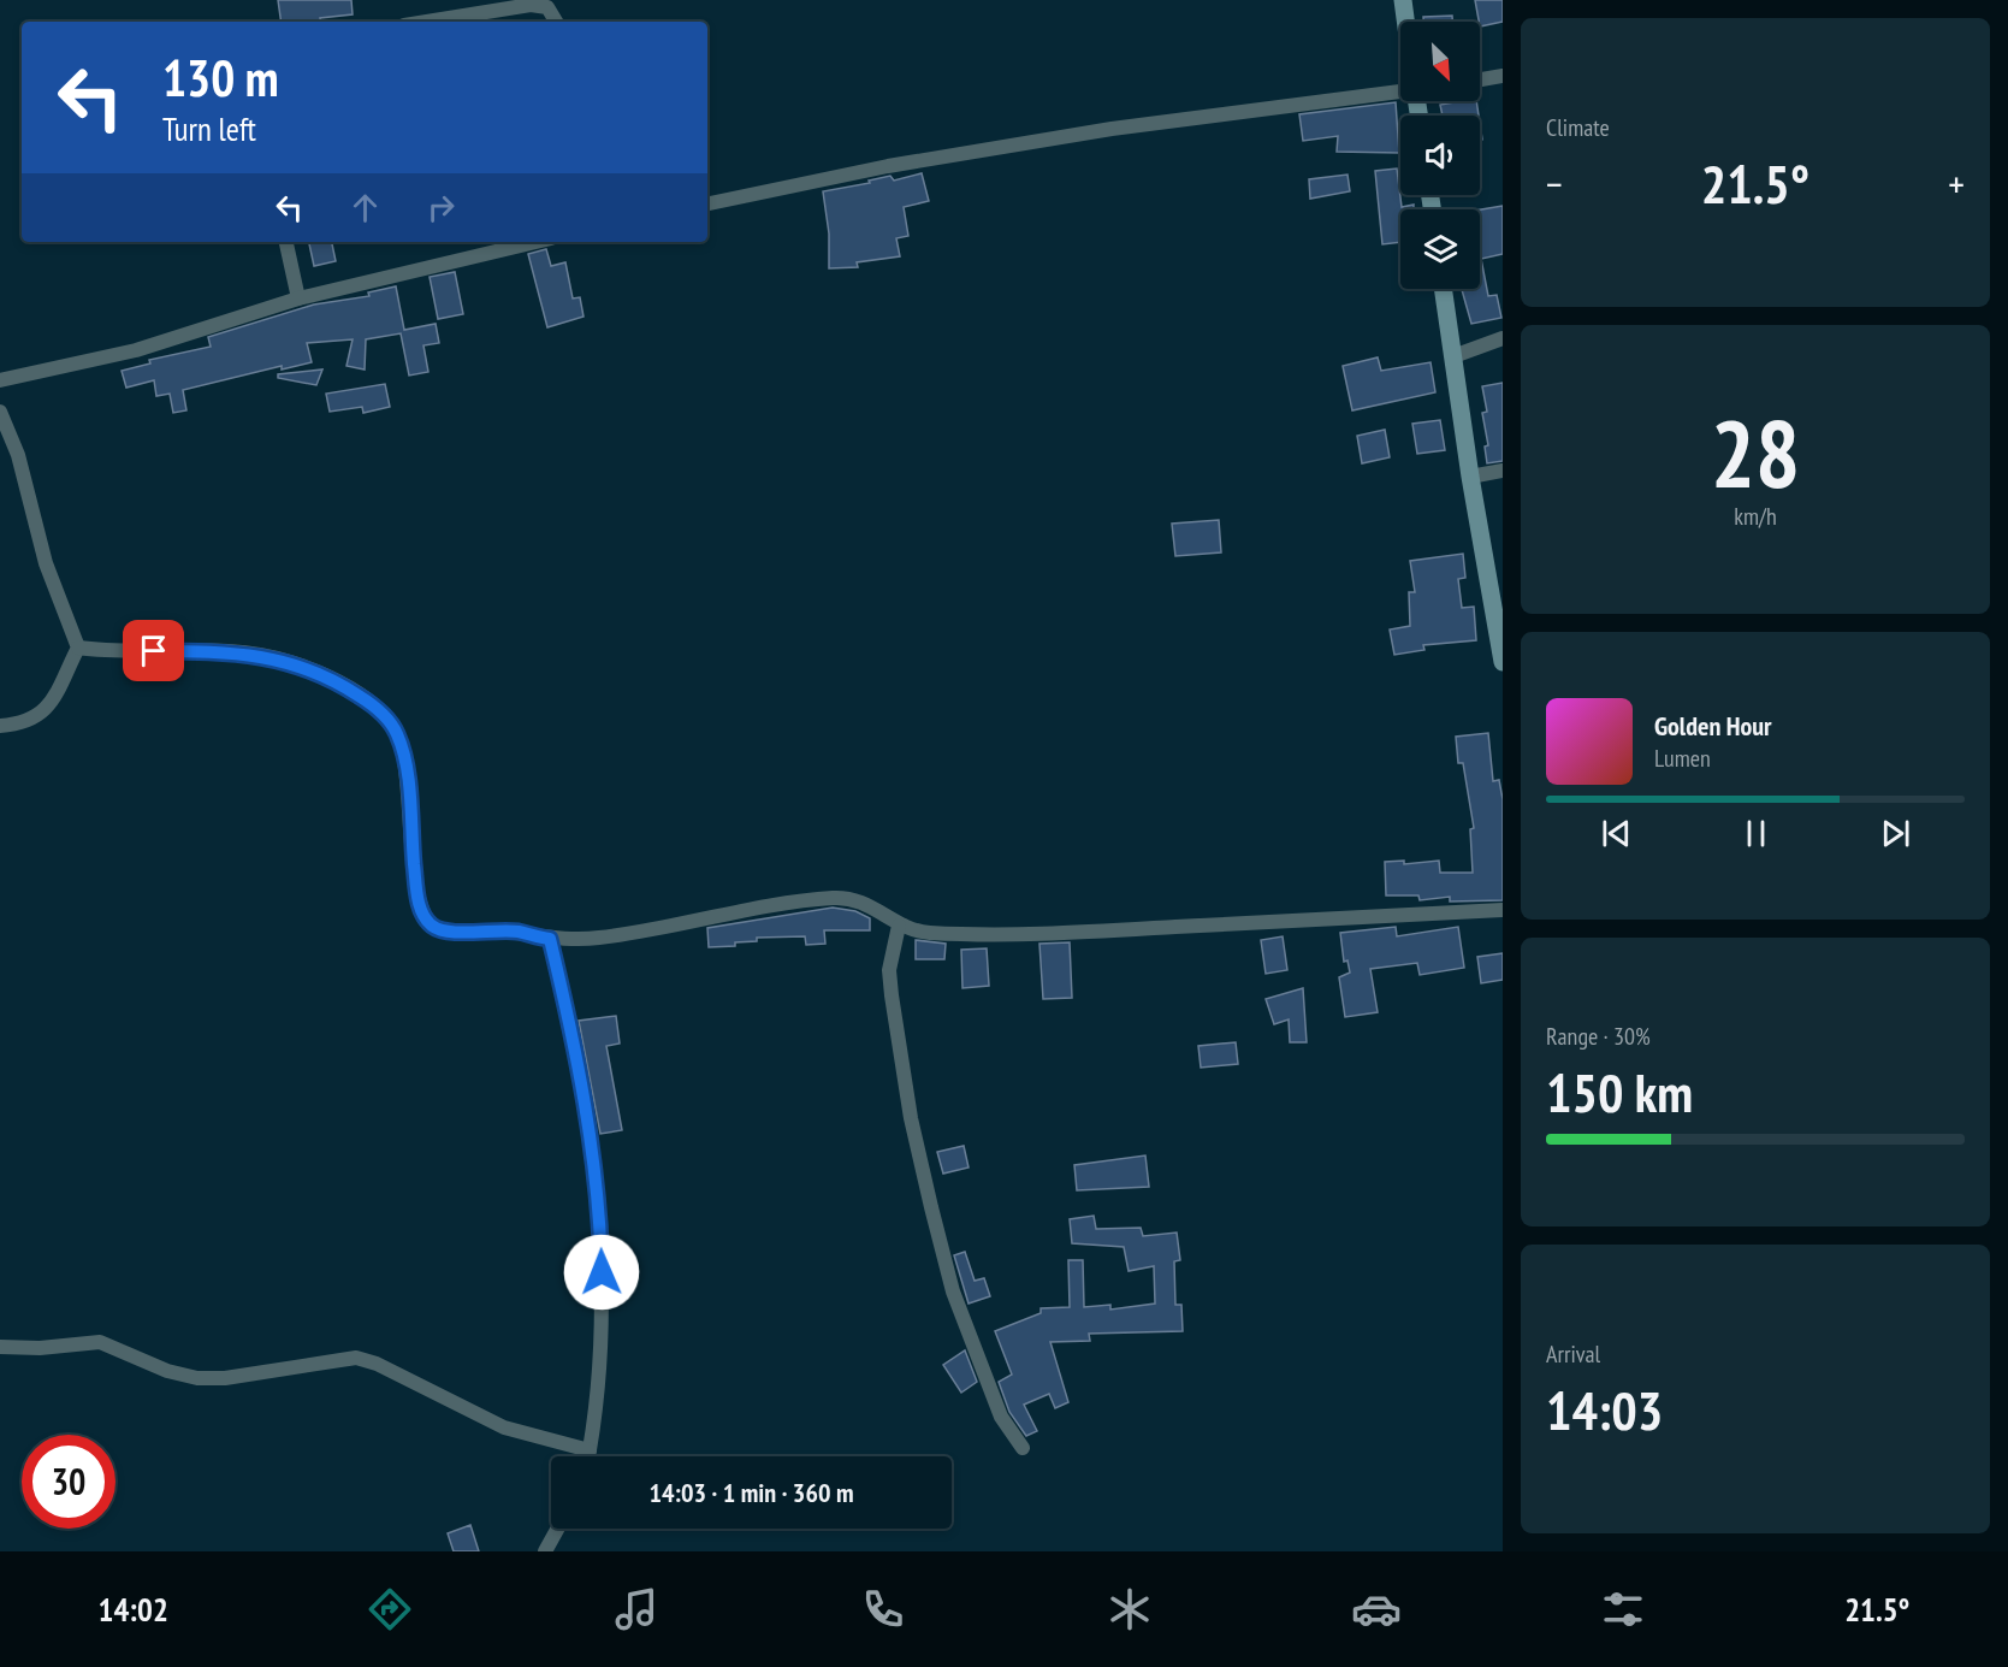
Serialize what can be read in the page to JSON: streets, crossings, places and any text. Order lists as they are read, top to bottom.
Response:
{
  "north": "bottom right",
  "page": {
    "tile": [
      "Climate",
      ["28", "km/h"],
      ["Range · 30%", "150 km"],
      ["Arrival", "14:03"]
    ],
    "turn": ["130 m", "Turn left"],
    "heat": ["−", "21.5°", "+"],
    "song": ["Golden Hour", "Lumen"],
    "limit": "30",
    "trip": "14:03 · 1 min · 360 m",
    "tabs": ["14:02", "21.5°"]
  }
}
